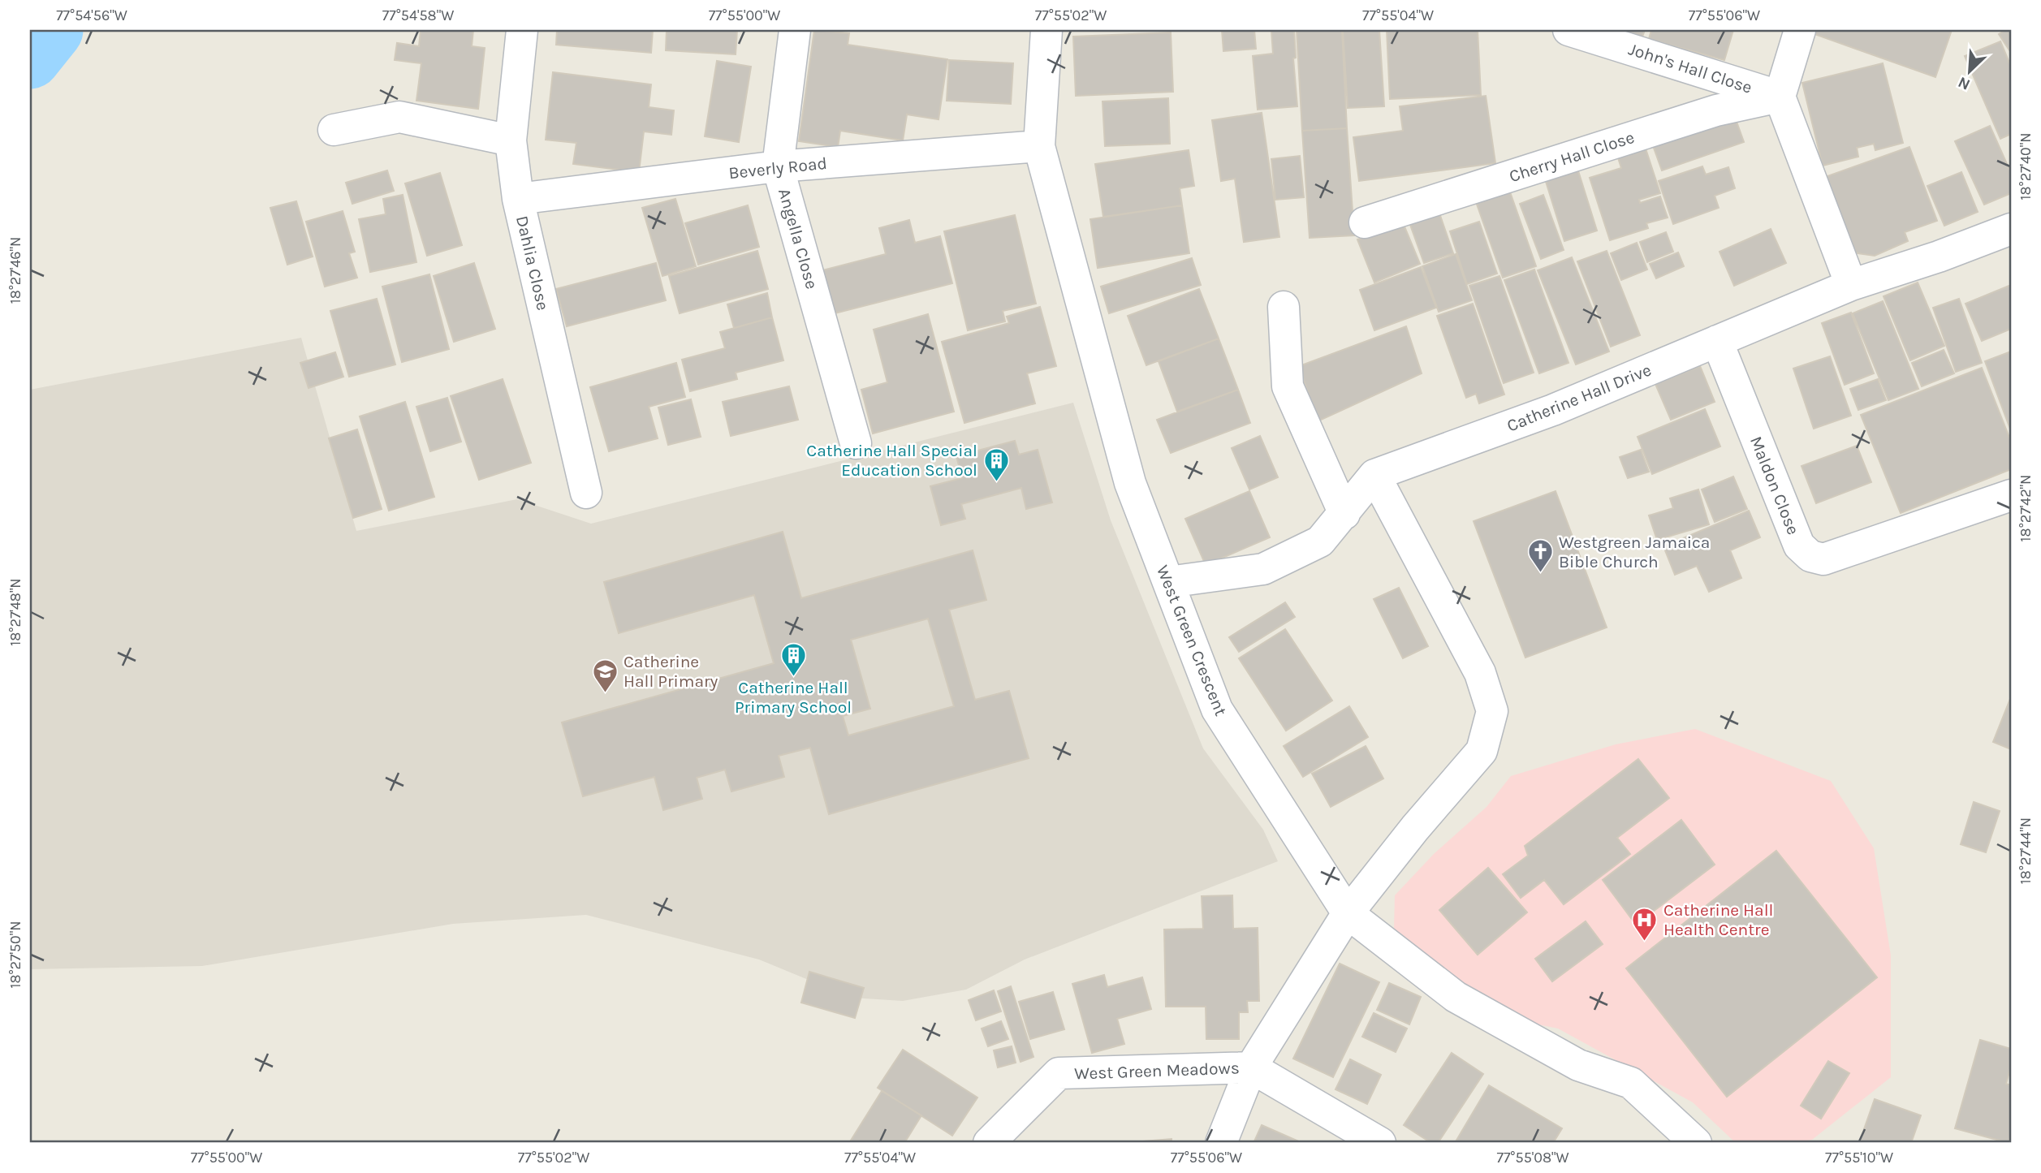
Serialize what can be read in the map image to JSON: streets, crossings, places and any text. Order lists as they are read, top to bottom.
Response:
{
  "streets": {
    "street": [
      "John's Hall Close",
      "Cherry Hall Close",
      "Beverly Road",
      "Angella Close",
      "Dahlia Close",
      "Catherine Hall Drive",
      "Maldon Close",
      "West Green Crescent",
      "West Green Meadows"
    ]
  },
  "crossings": [
    ["John's Hall Close", "Cherry Hall Close"],
    ["Beverly Road", "Angella Close"],
    ["Beverly Road", "Dahlia Close"],
    ["Beverly Road", "West Green Crescent"],
    ["Catherine Hall Drive", "Maldon Close"],
    ["Catherine Hall Drive", "West Green Meadows"],
    ["West Green Crescent", "West Green Meadows"]
  ],
  "places": {
    "building": ["Catherine Hall Special Education School", "Catherine Hall Primary School"],
    "church": ["Westgreen Jamaica Bible Church"],
    "school or university": ["Catherine Hall Primary"],
    "hospital": ["Catherine Hall Health Centre"]
  },
  "north": "bottom left",
  "coordinates": [
    "77°54'56\"W",
    "77°54'58\"W",
    "77°55'00\"W",
    "77°55'02\"W",
    "77°55'04\"W",
    "77°55'06\"W",
    "18°27'40\"N",
    "18°27'46\"N",
    "18°27'42\"N",
    "18°27'48\"N",
    "18°27'44\"N",
    "18°27'50\"N",
    "77°55'08\"W",
    "77°55'10\"W"
  ]
}
